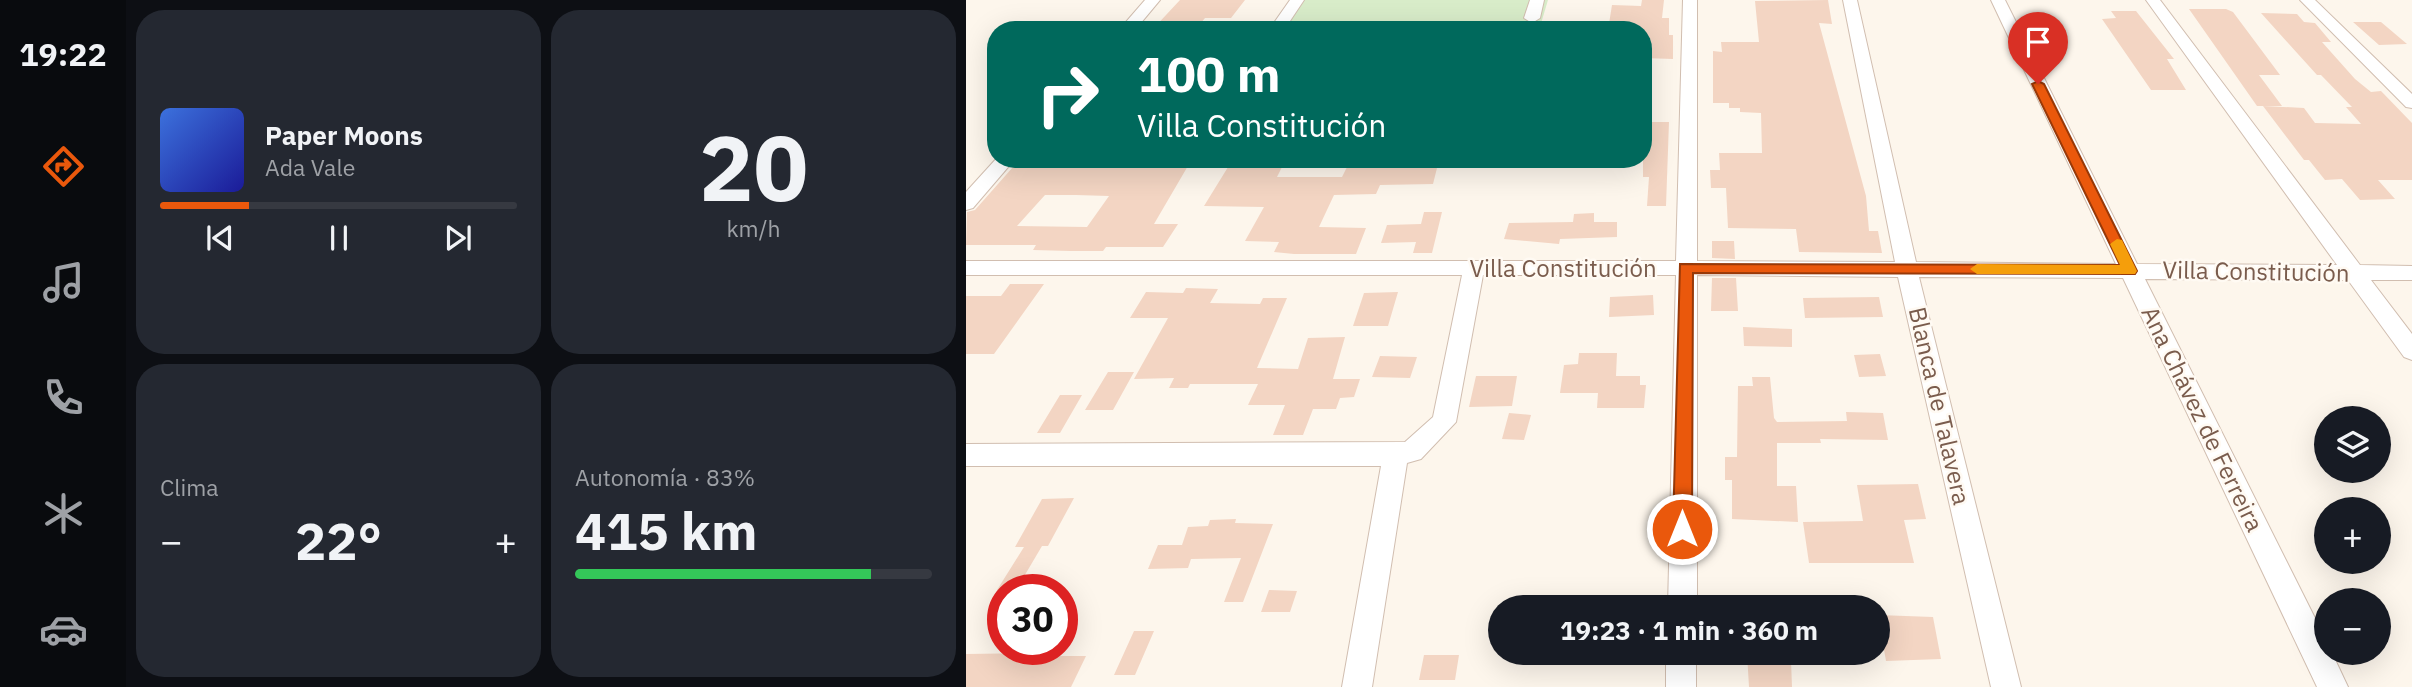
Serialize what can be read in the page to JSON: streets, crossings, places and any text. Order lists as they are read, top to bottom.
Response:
{
  "streets": {
    "street": ["Villa Constitución", "Blanca de Talavera", "Ana Chávez de Ferreira"]
  },
  "crossings": [
    ["Villa Constitución", "Blanca de Talavera"],
    ["Villa Constitución", "Ana Chávez de Ferreira"]
  ],
  "page": {
    "tabs": "19:22",
    "tile": [
      ["20", "km/h"],
      "Clima",
      ["Autonomía · 83%", "415 km"]
    ],
    "turn": ["100 m", "Villa Constitución"],
    "song": ["Paper Moons", "Ada Vale"],
    "map_buttons": ["+", "−"],
    "heat": ["−", "22°", "+"],
    "limit": "30",
    "trip": "19:23 · 1 min · 360 m"
  }
}
